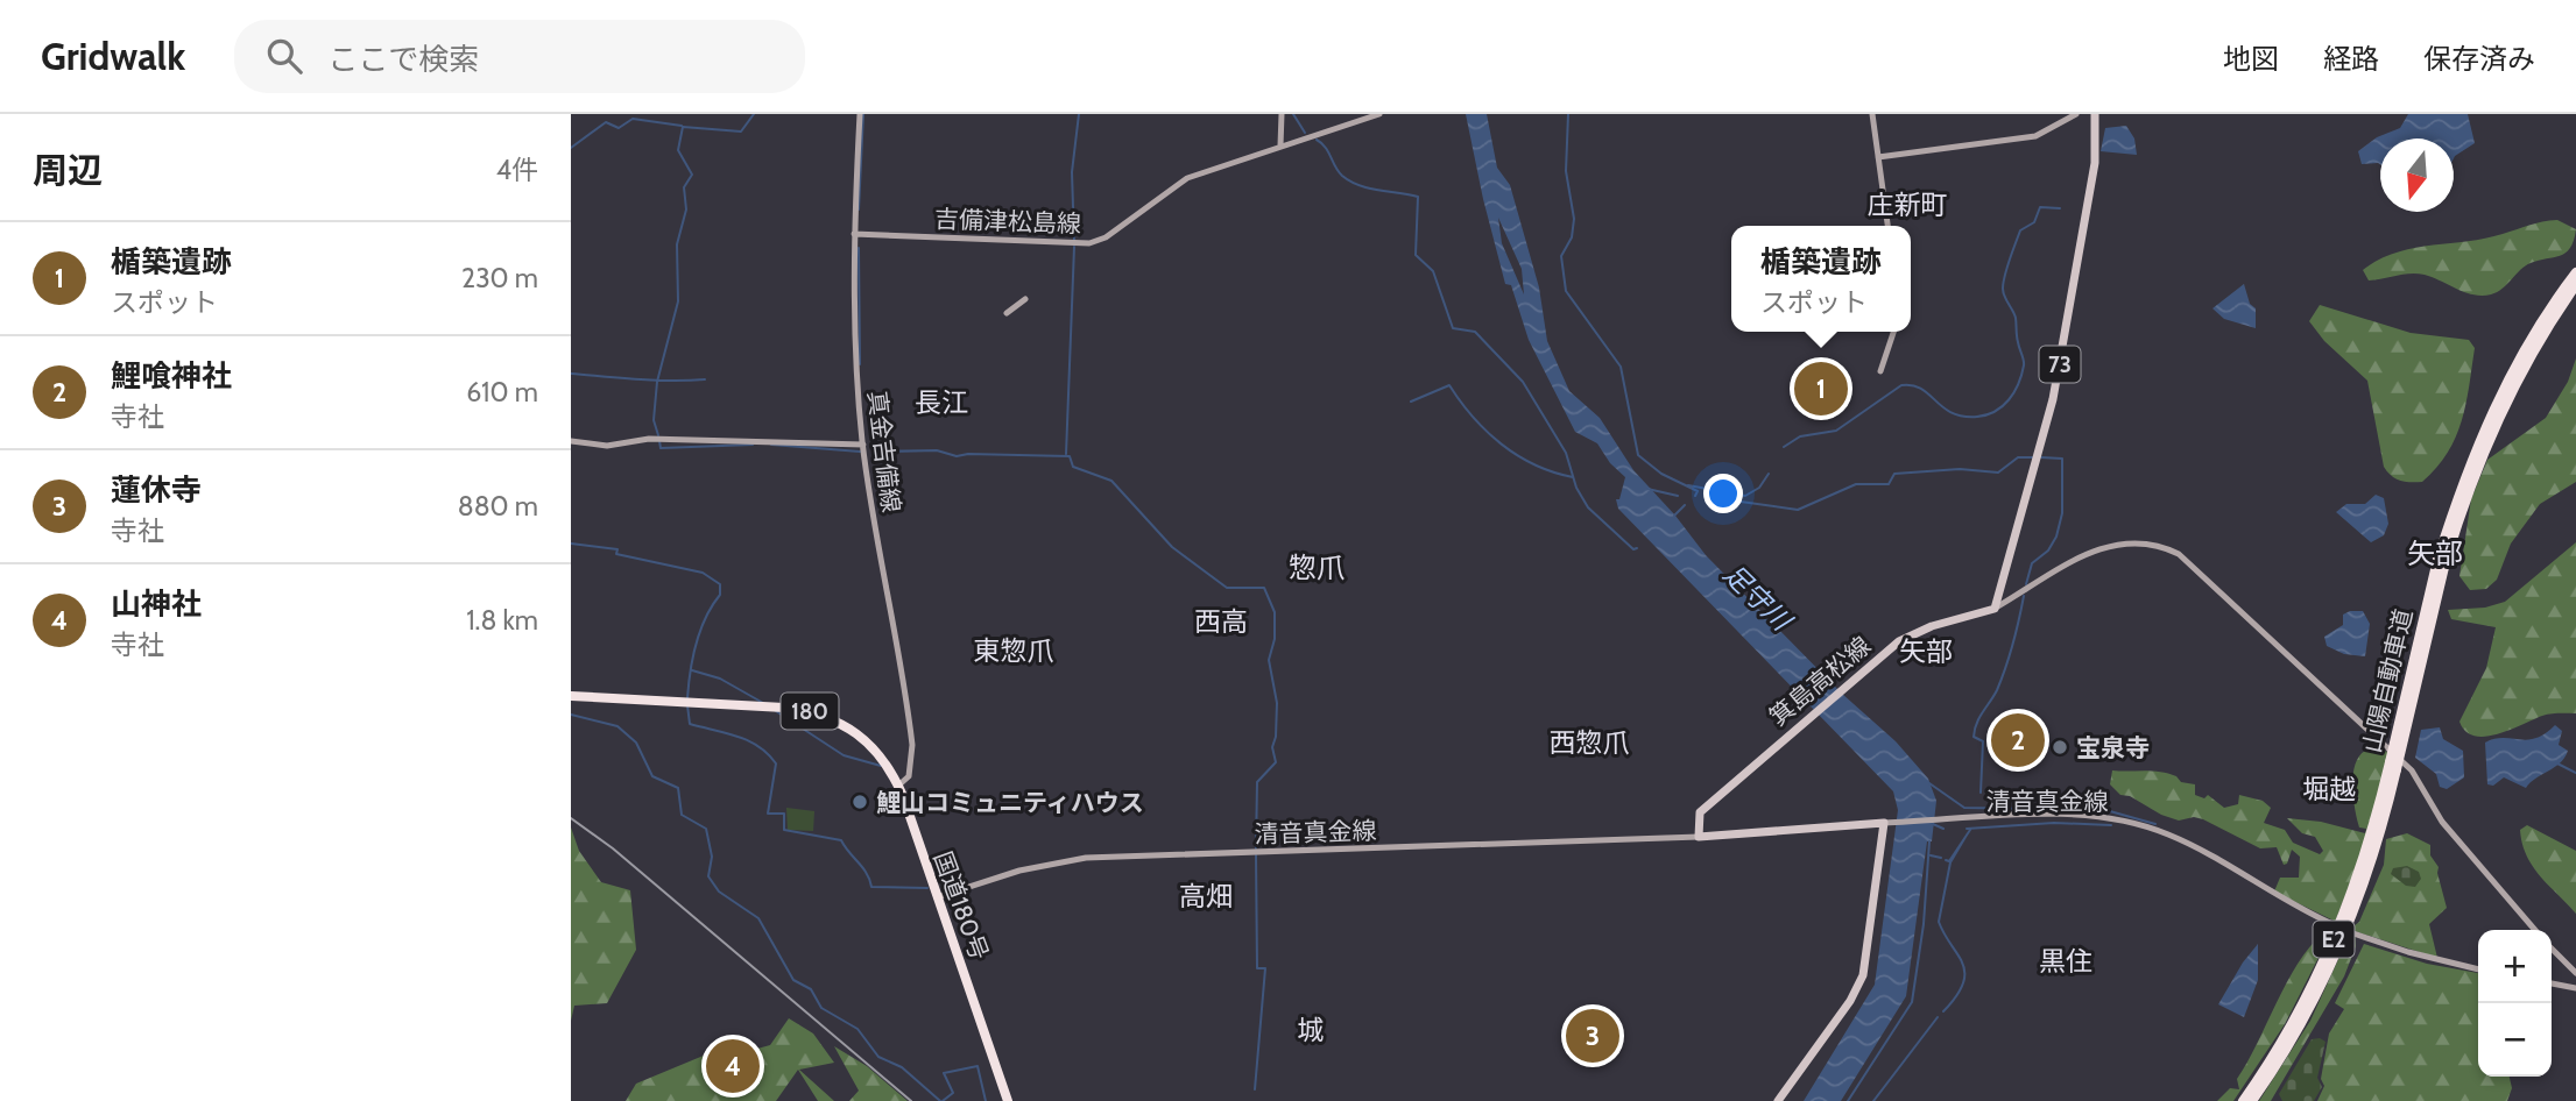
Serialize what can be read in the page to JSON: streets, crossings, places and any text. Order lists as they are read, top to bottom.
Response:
{
  "streets": {
    "highway": [
      "山陽自動車道",
      "180",
      "国道180号",
      "E2"
    ],
    "main road": [
      "吉備津松島線",
      "73",
      "真金吉備線",
      "箕島高松線",
      "清音真金線"
    ]
  },
  "crossings": [
    ["吉備津松島線", "真金吉備線"],
    ["73", "箕島高松線"],
    ["真金吉備線", "国道180号"],
    ["箕島高松線", "清音真金線"],
    ["清音真金線", "国道180号"]
  ],
  "districts": [
    "庄新町",
    "長江",
    "矢部",
    "惣爪",
    "西高",
    "東惣爪",
    "矢部",
    "西惣爪",
    "堀越",
    "高畑",
    "黒住",
    "城"
  ],
  "water": ["足守川"],
  "places": ["宝泉寺", "鯉山コミュニティハウス"],
  "north": "bottom",
  "page": {
    "header": "Gridwalk",
    "search": "ここで検索",
    "nav": ["地図", "経路", "保存済み"],
    "heading": ["周辺", "4件"],
    "list": [
      {
        "mark": "1",
        "name": "楯築遺跡",
        "note": "スポット",
        "value": "230 m"
      },
      {
        "mark": "2",
        "name": "鯉喰神社",
        "note": "寺社",
        "value": "610 m"
      },
      {
        "mark": "3",
        "name": "蓮休寺",
        "note": "寺社",
        "value": "880 m"
      },
      {
        "mark": "4",
        "name": "山神社",
        "note": "寺社",
        "value": "1.8 km"
      }
    ],
    "popup": ["楯築遺跡", "スポット"],
    "pins": [
      "1",
      "2",
      "3",
      "4"
    ],
    "map_buttons": ["+", "−"]
  }
}
